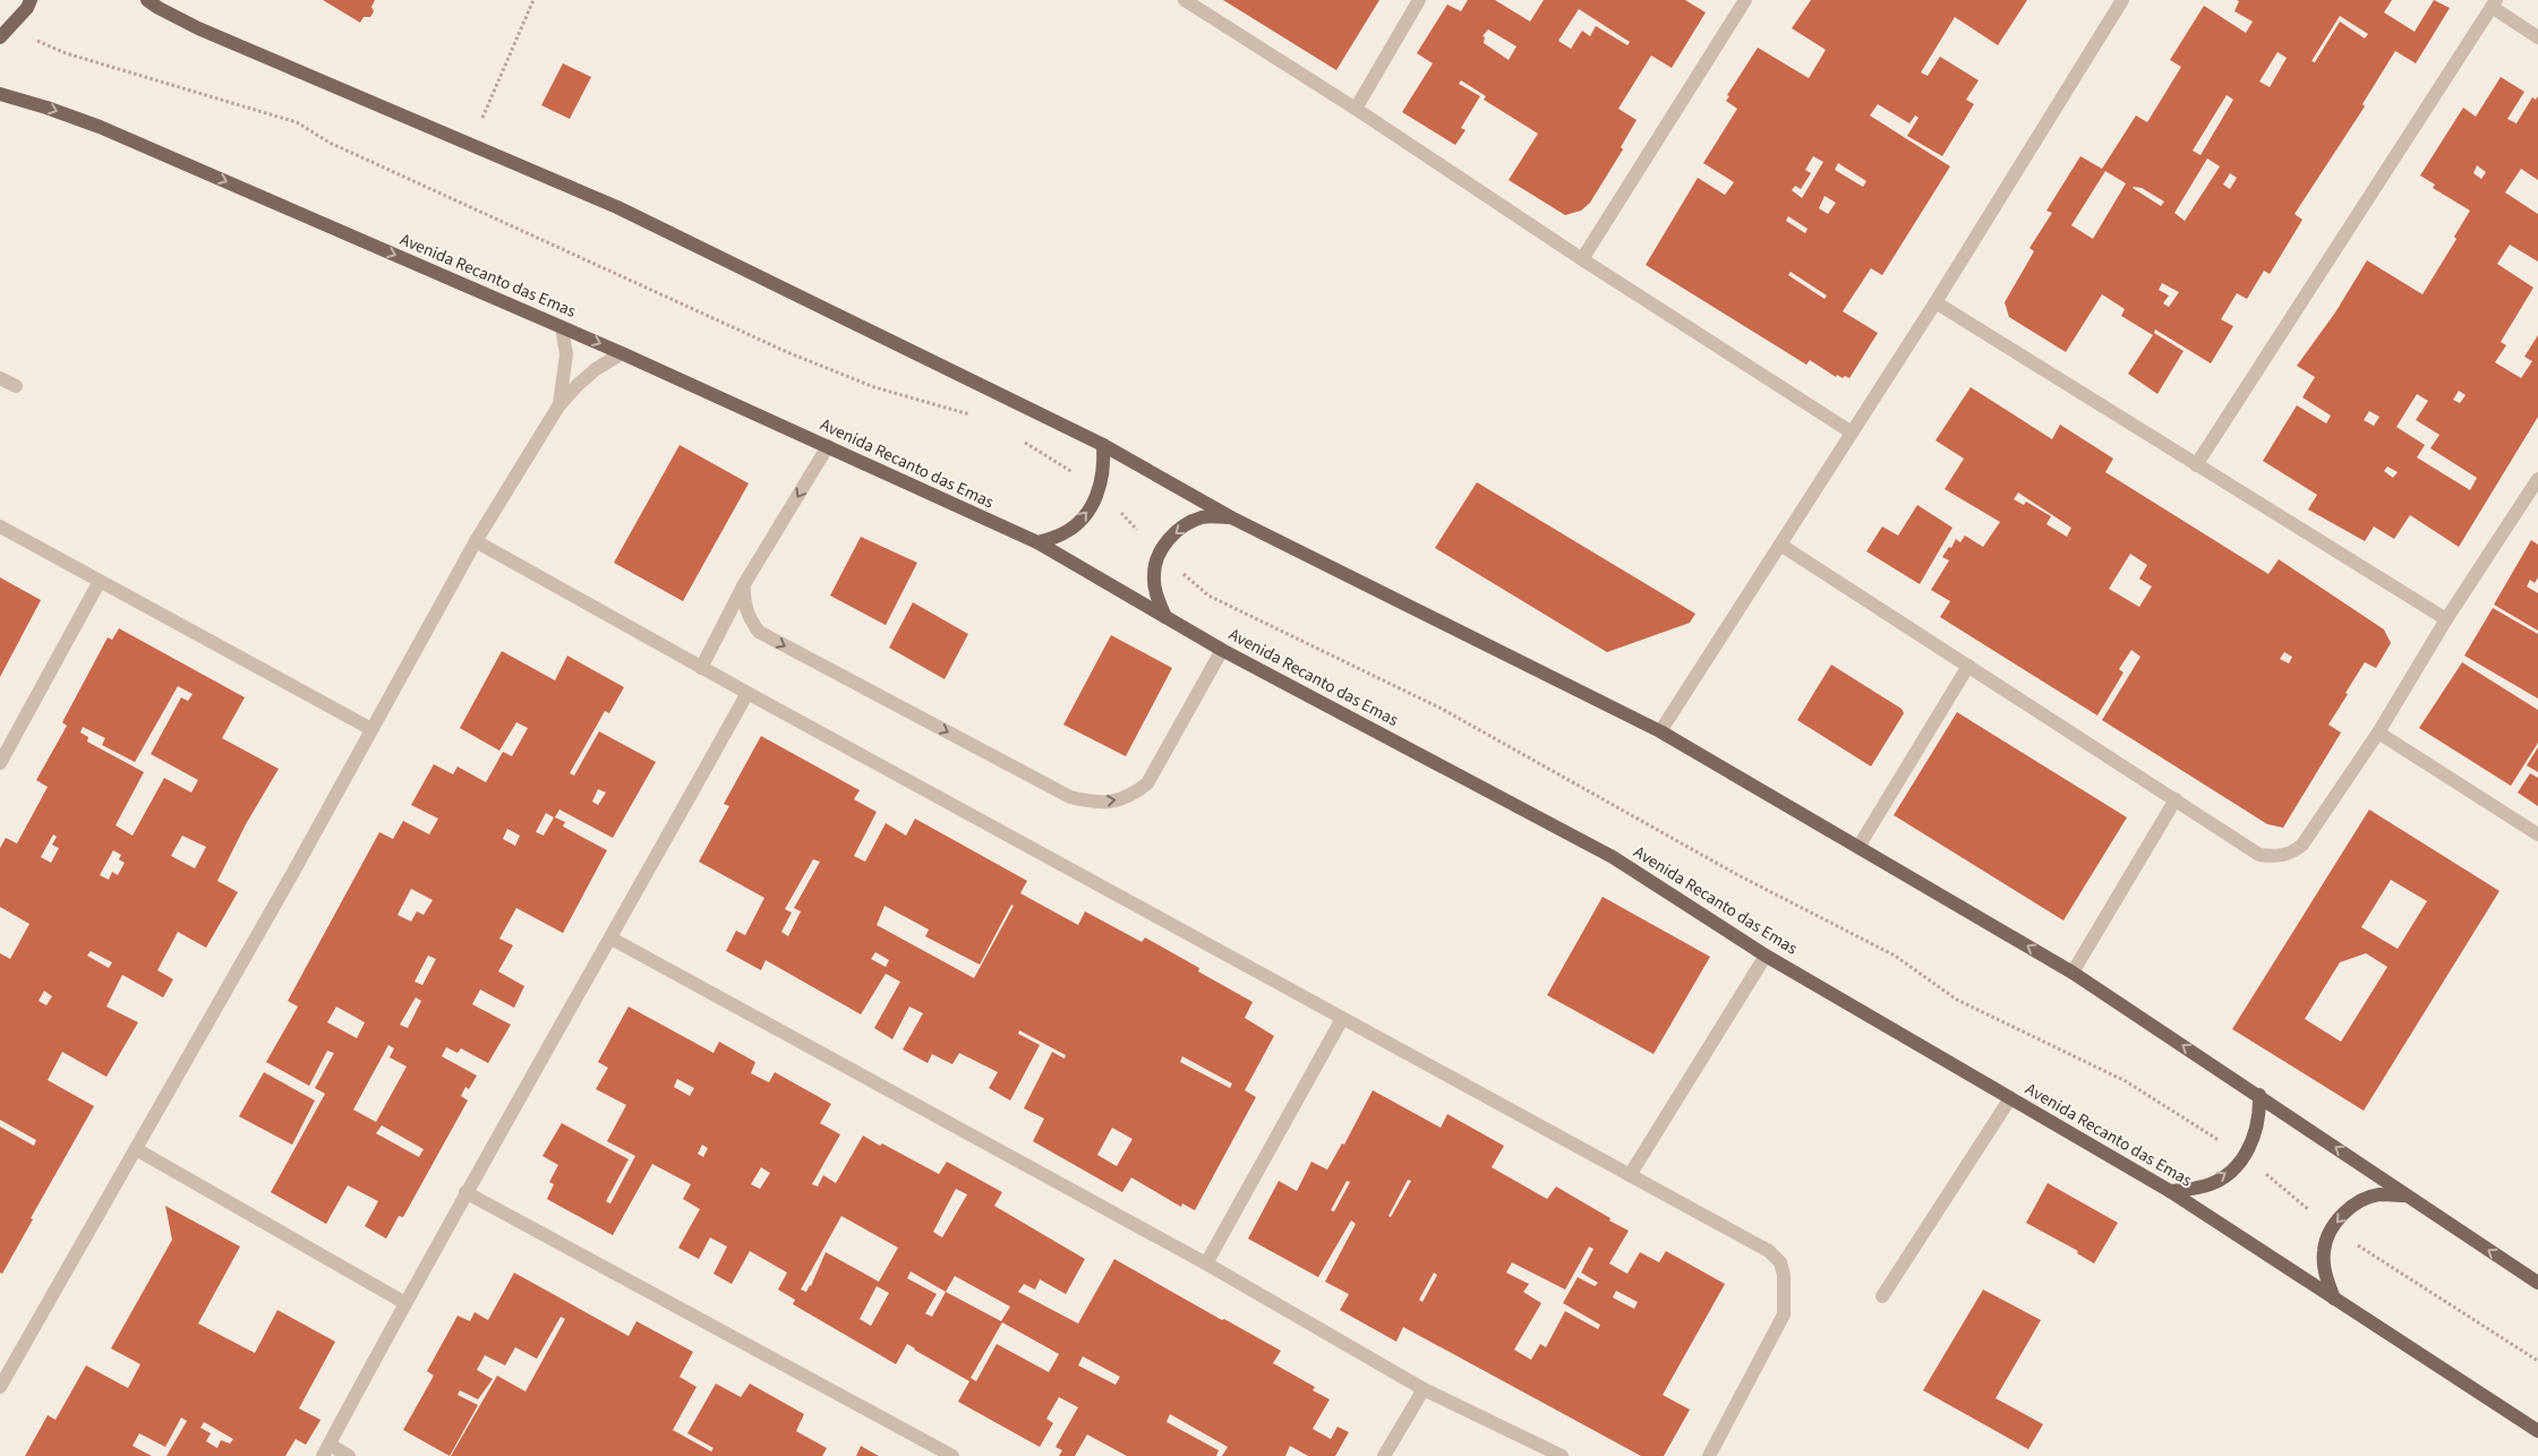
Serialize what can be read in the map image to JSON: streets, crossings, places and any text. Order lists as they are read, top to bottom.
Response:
{
  "streets": {
    "main road": ["Avenida Recanto das Emas"]
  }
}
